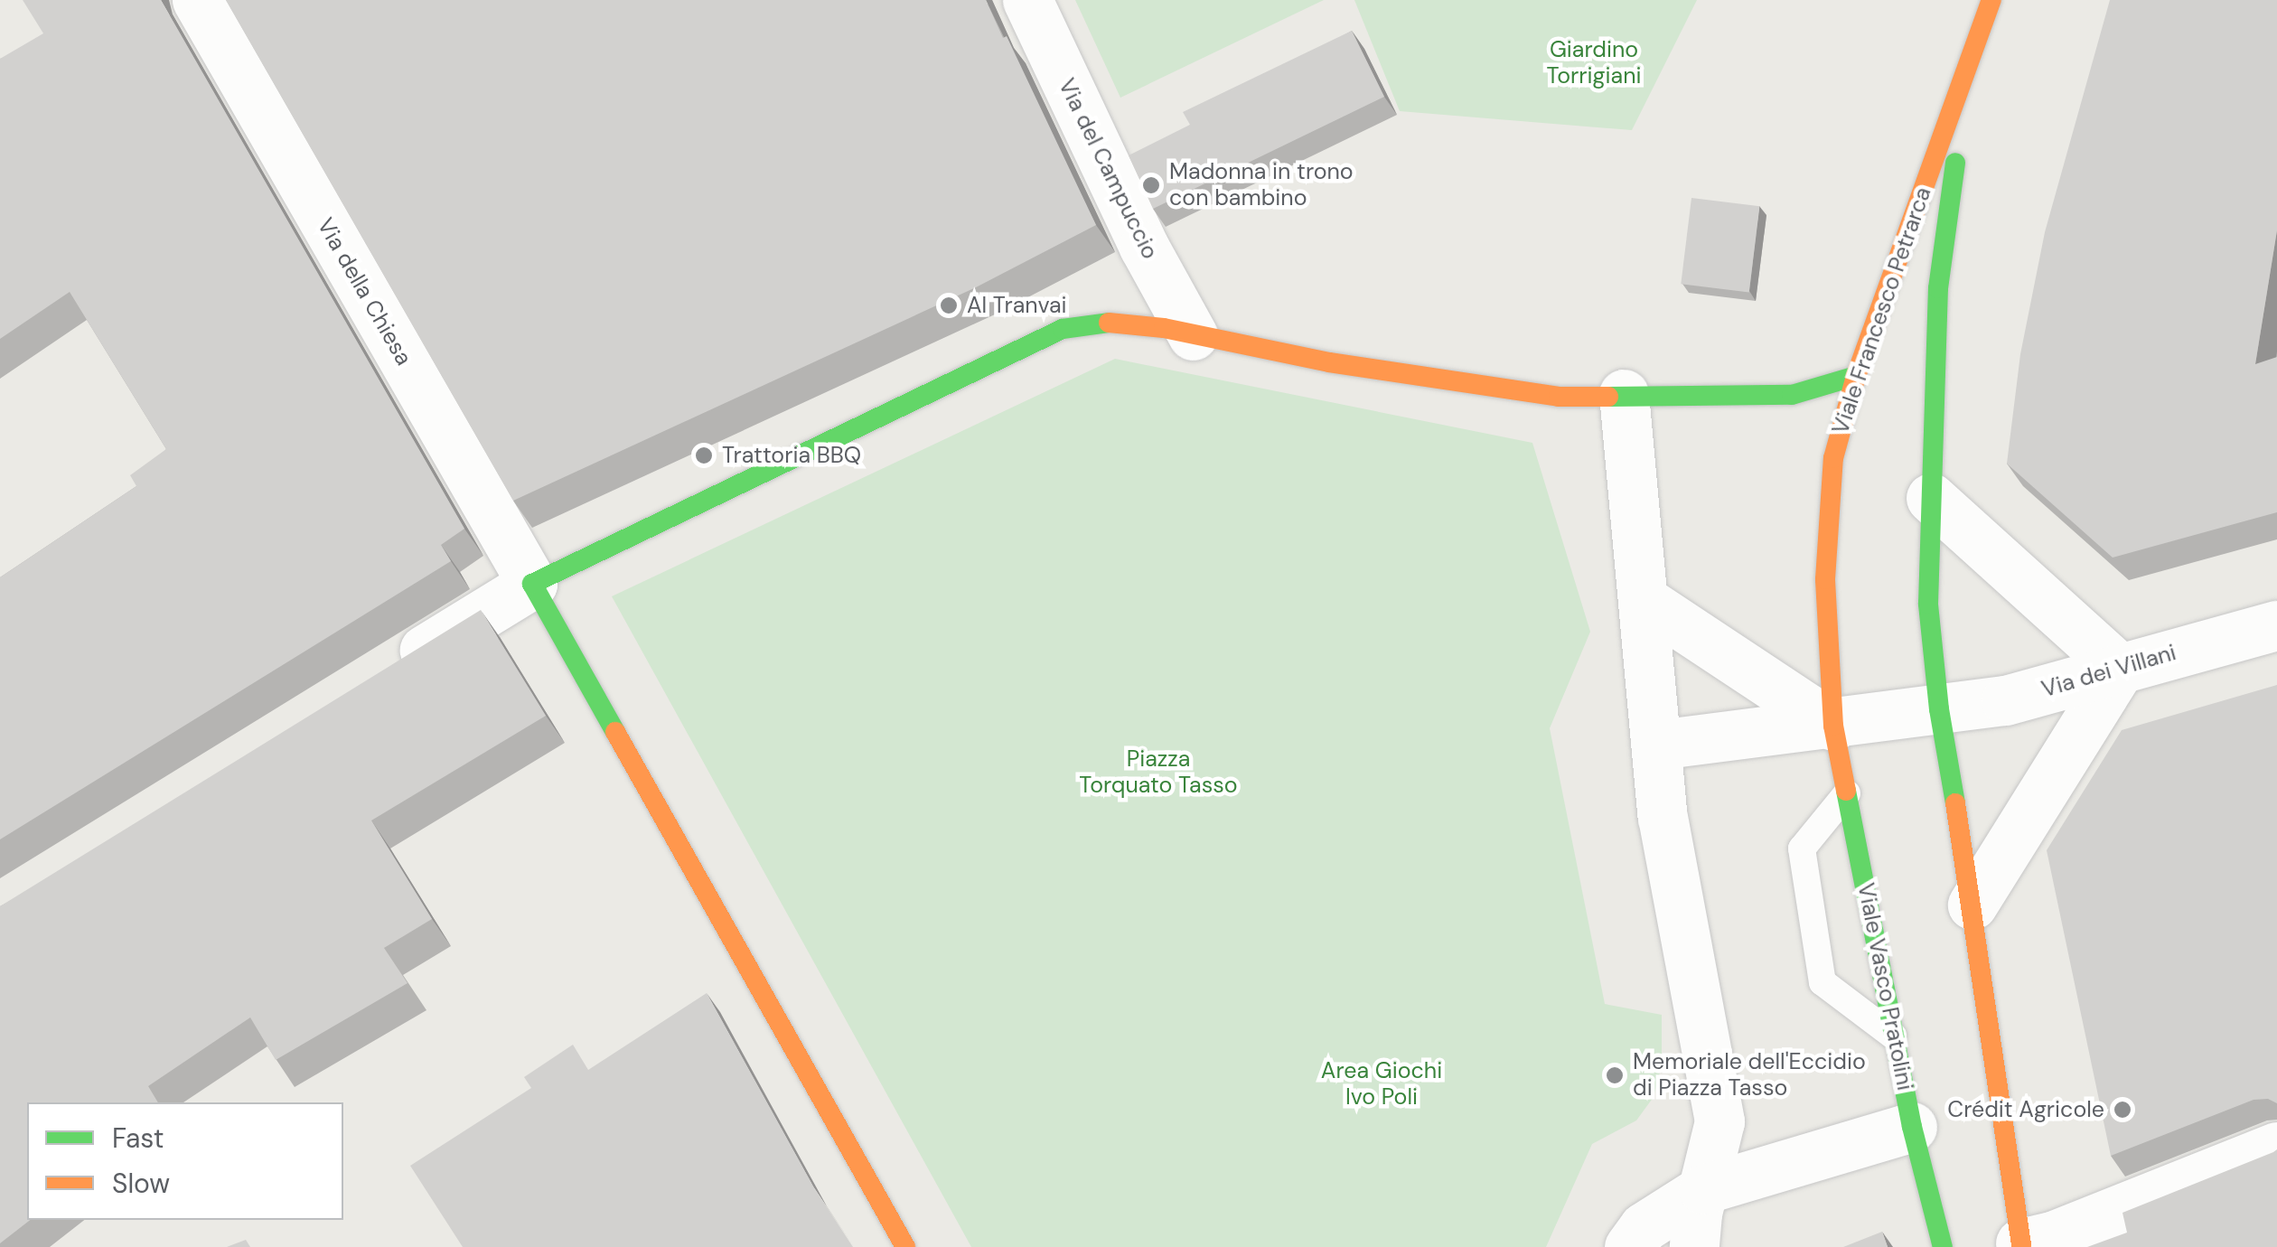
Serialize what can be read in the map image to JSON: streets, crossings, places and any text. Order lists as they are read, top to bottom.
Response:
{
  "streets": {
    "main road": ["Viale Francesco Petrarca", "Viale Vasco Pratolini"],
    "street": ["Via del Campuccio", "Via della Chiesa", "Via dei Villani"]
  },
  "crossings": [
    ["Viale Francesco Petrarca", "Via dei Villani"],
    ["Viale Francesco Petrarca", "Viale Vasco Pratolini"]
  ],
  "parks": ["Giardino Torrigiani", "Piazza Torquato Tasso", "Area Giochi Ivo Poli"],
  "places": [
    "Madonna in trono con bambino",
    "Al Tranvai",
    "Trattoria BBQ",
    "Memoriale dell'Eccidio di Piazza Tasso",
    "Crédit Agricole"
  ],
  "legend": ["Fast", "Slow"]
}
